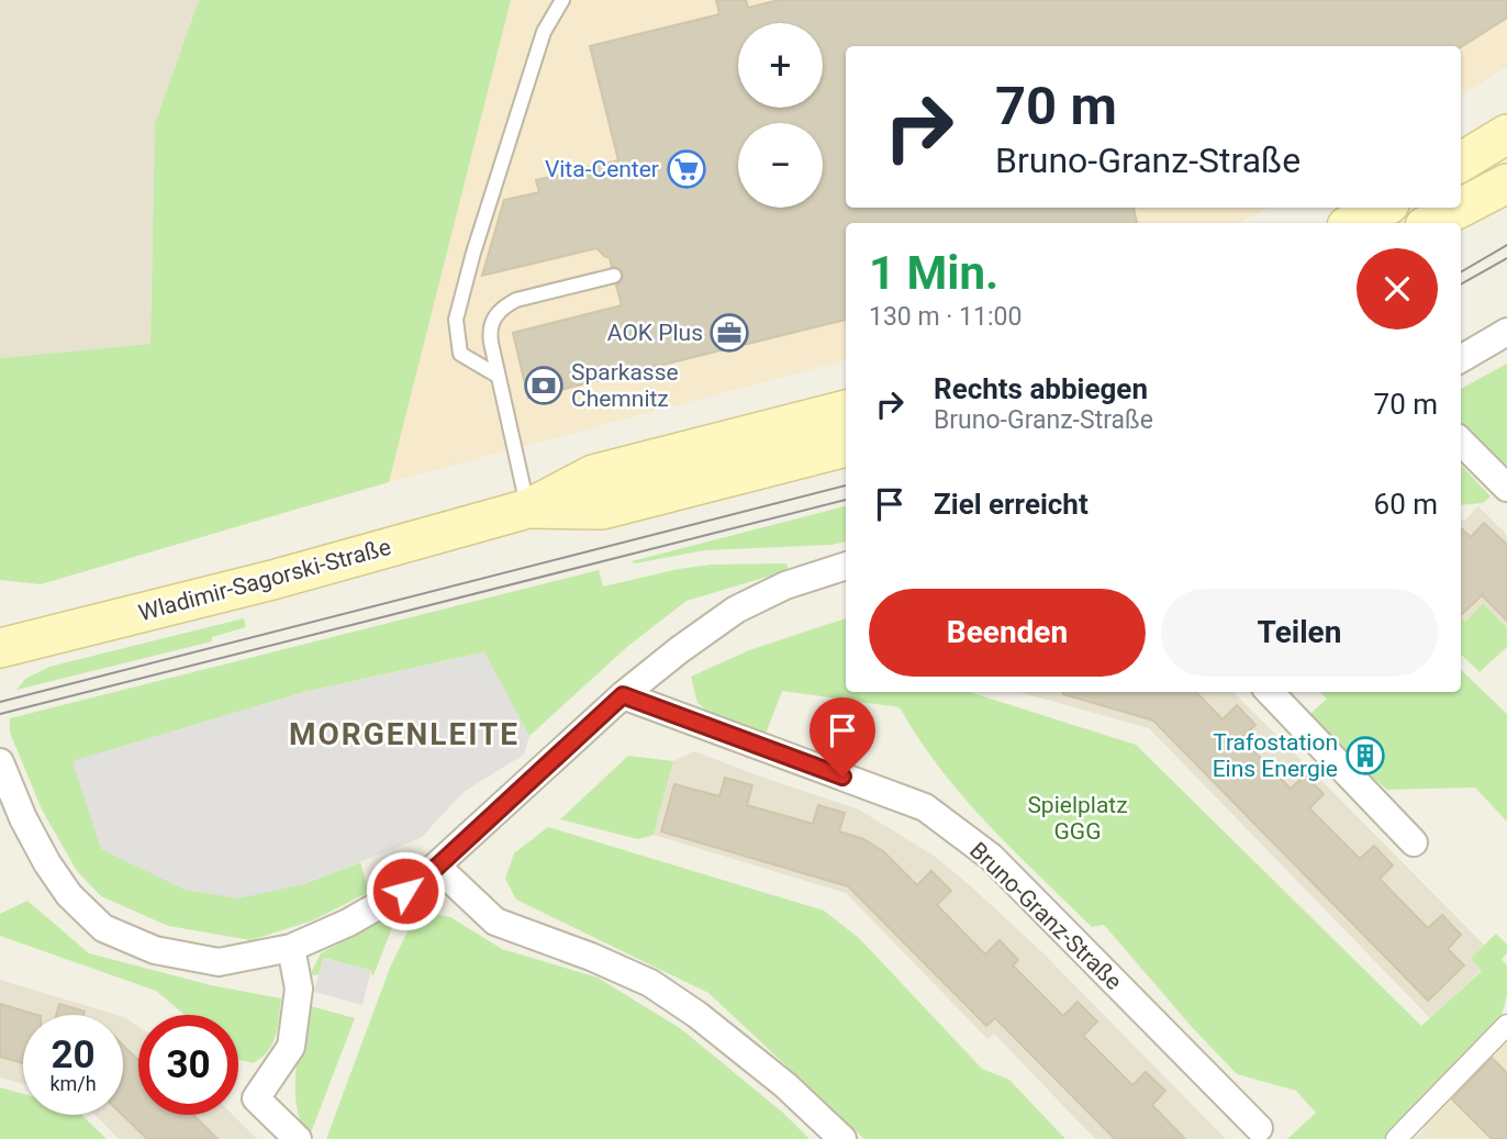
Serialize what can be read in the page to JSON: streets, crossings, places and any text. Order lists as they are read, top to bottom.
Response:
{
  "streets": {
    "main road": ["Wladimir-Sagorski-Straße"],
    "street": ["Bruno-Granz-Straße"]
  },
  "districts": ["MORGENLEITE"],
  "parks": ["Spielplatz GGG"],
  "places": {
    "supermarket": ["Vita-Center"],
    "office": ["AOK Plus"],
    "bank": ["Sparkasse Chemnitz"],
    "building": ["Trafostation Eins Energie"]
  },
  "page": {
    "map_buttons": ["+", "−"],
    "turn": ["70 m", "Bruno-Granz-Straße"],
    "heading": ["1 Min.", "130 m · 11:00"],
    "list": [
      {
        "name": "Rechts abbiegen",
        "note": "Bruno-Granz-Straße",
        "value": "70 m"
      },
      {
        "name": "Ziel erreicht",
        "value": "60 m"
      }
    ],
    "buttons": ["Beenden", "Teilen"],
    "speed": "20 km/h",
    "limit": "30"
  }
}
